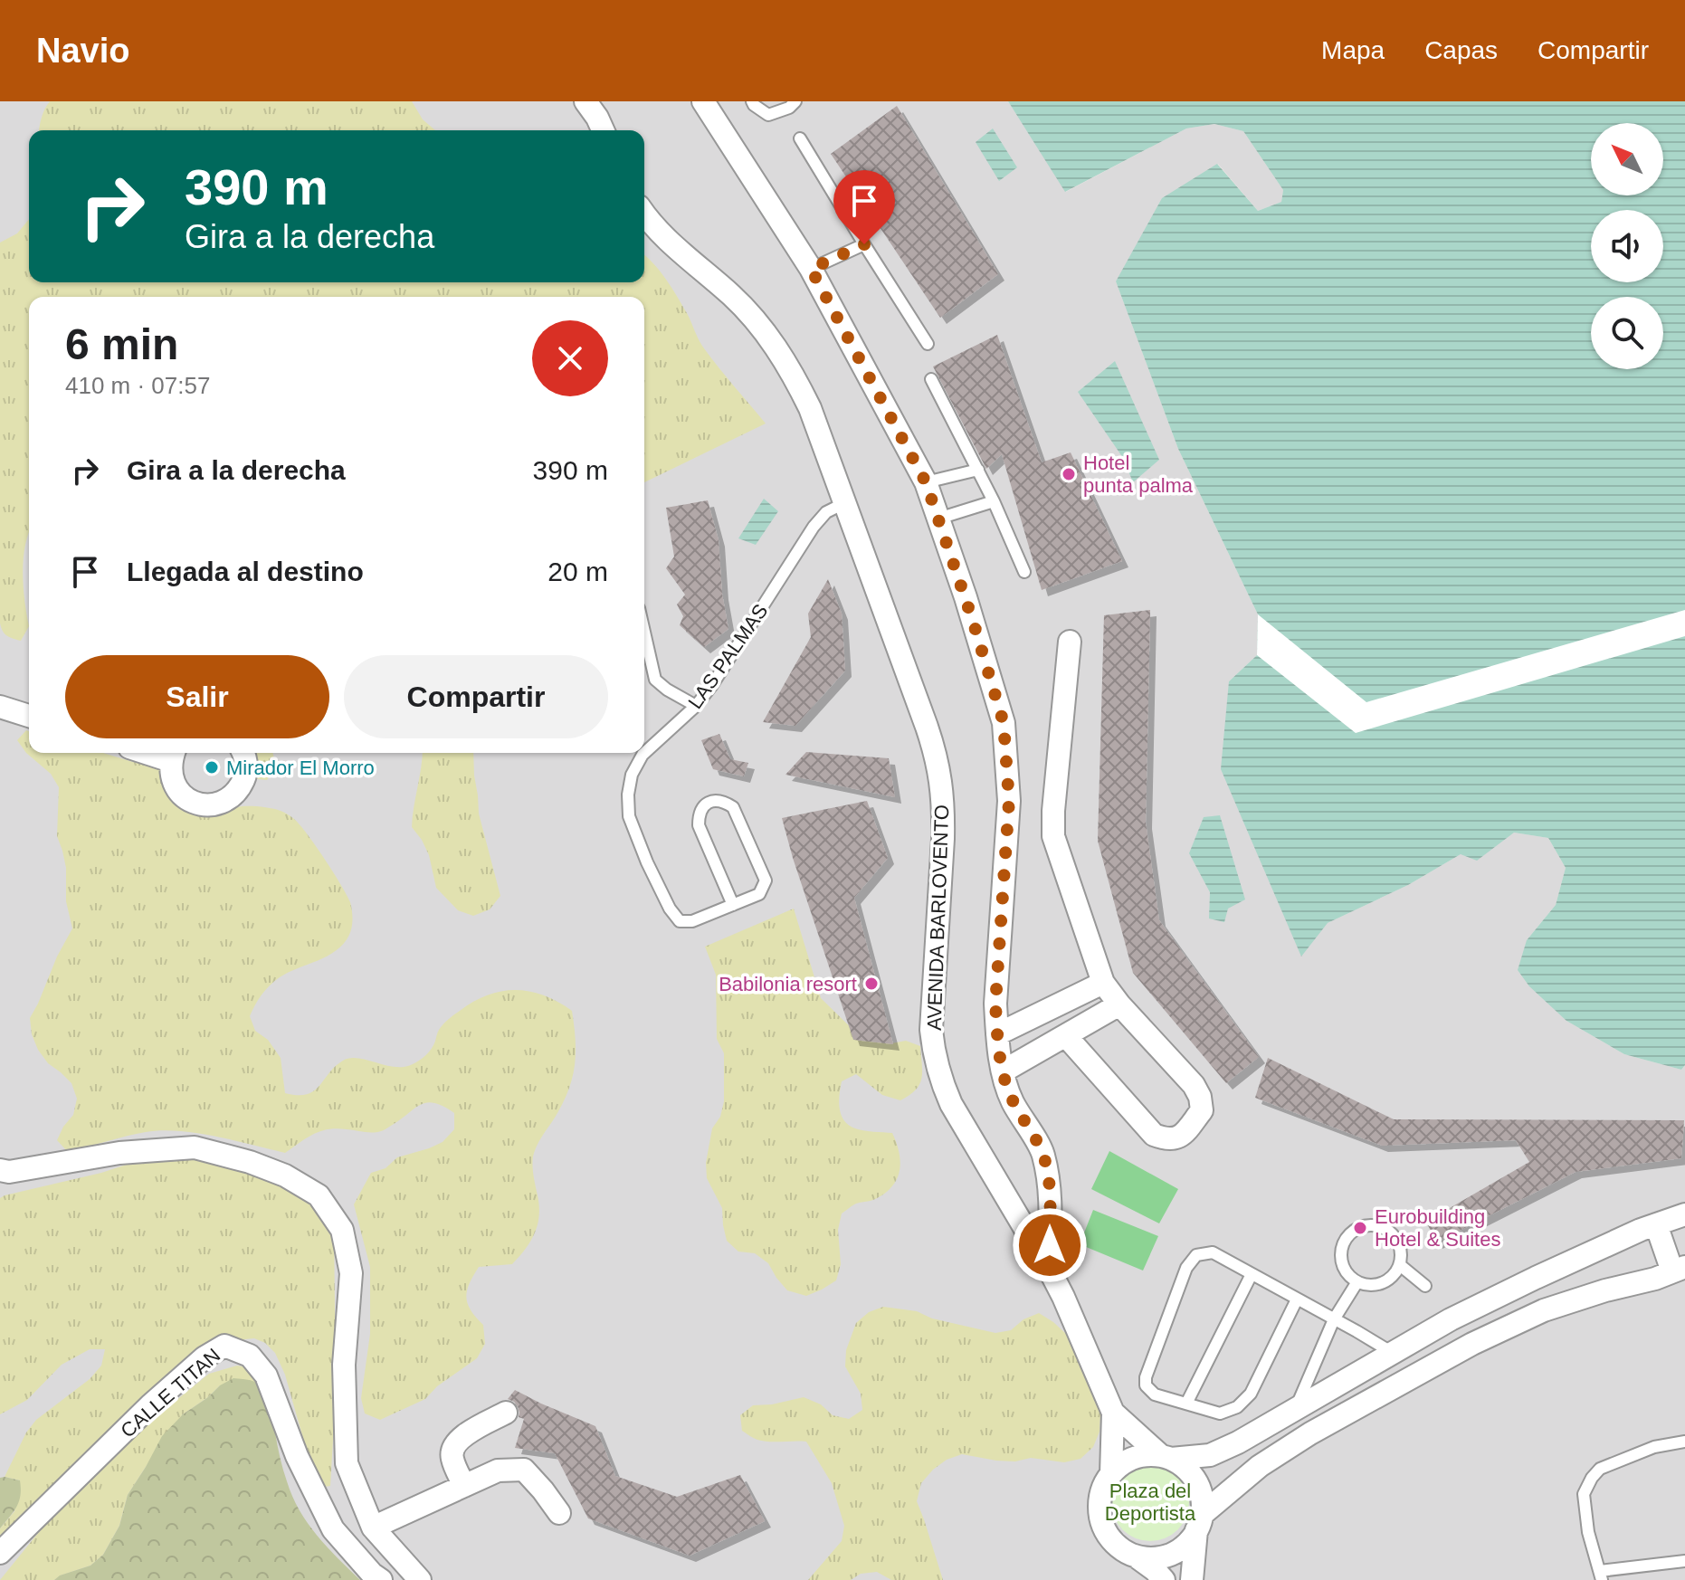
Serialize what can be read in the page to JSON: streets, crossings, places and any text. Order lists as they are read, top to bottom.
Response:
{
  "streets": {
    "street": ["AVENIDA BARLOVENTO", "CALLE TITAN"],
    "lane": ["LAS PALMAS"]
  },
  "crossings": [
    ["LAS PALMAS", "AVENIDA BARLOVENTO"]
  ],
  "parks": ["Plaza del Deportista"],
  "places": [
    "Hotel punta palma",
    "Mirador El Morro",
    "Babilonia resort",
    "Eurobuilding Hotel & Suites"
  ],
  "north": "top left",
  "page": {
    "header": "Navio",
    "nav": ["Mapa", "Capas", "Compartir"],
    "turn": ["390 m", "Gira a la derecha"],
    "heading": ["6 min", "410 m · 07:57"],
    "list": [
      {
        "name": "Gira a la derecha",
        "value": "390 m"
      },
      {
        "name": "Llegada al destino",
        "value": "20 m"
      }
    ],
    "buttons": ["Salir", "Compartir"]
  }
}
